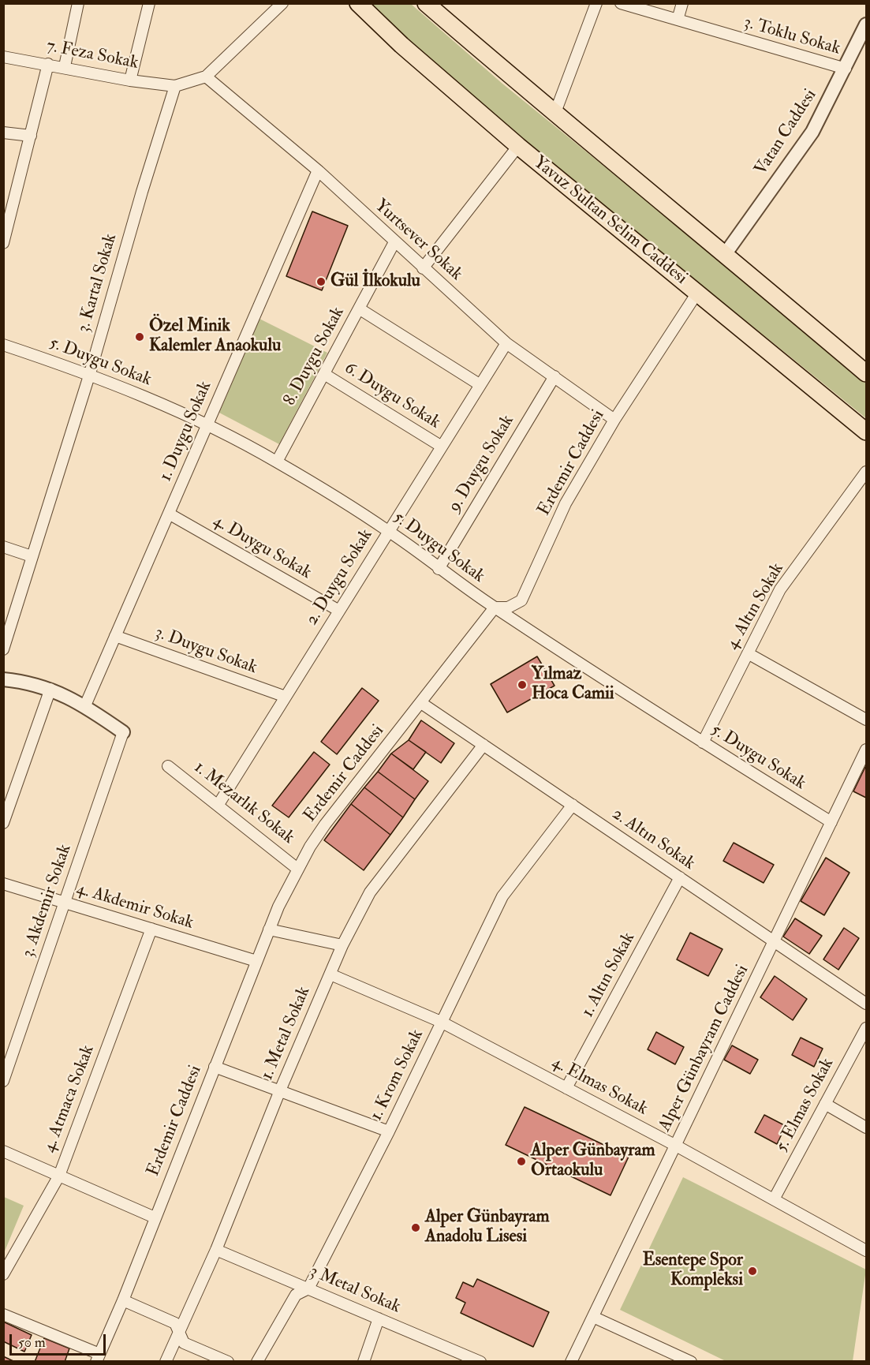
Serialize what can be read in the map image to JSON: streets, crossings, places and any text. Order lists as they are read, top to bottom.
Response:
{
  "streets": {
    "main road": ["Yavuz Sultan Selim Caddesi"],
    "street": [
      "3. Toklu Sokak",
      "7. Feza Sokak",
      "Vatan Caddesi",
      "Yurtsever Sokak",
      "3. Kartal Sokak",
      "8. Duygu Sokak",
      "5. Duygu Sokak",
      "6. Duygu Sokak",
      "1. Duygu Sokak",
      "Erdemir Caddesi",
      "9. Duygu Sokak",
      "4. Duygu Sokak",
      "2. Duygu Sokak",
      "4. Altın Sokak",
      "3. Duygu Sokak",
      "1. Mezarlık Sokak",
      "2. Altın Sokak",
      "3. Akdemir Sokak",
      "4. Akdemir Sokak",
      "1. Altın Sokak",
      "1. Metal Sokak",
      "Alper Günbayram Caddesi",
      "1. Krom Sokak",
      "4. Elmas Sokak",
      "4. Atmaca Sokak",
      "5. Elmas Sokak",
      "3 Metal Sokak"
    ]
  },
  "crossings": [
    ["3. Toklu Sokak", "Vatan Caddesi"],
    ["7. Feza Sokak", "3. Kartal Sokak"],
    ["Yavuz Sultan Selim Caddesi", "Erdemir Caddesi"],
    ["Yurtsever Sokak", "8. Duygu Sokak"],
    ["Yurtsever Sokak", "1. Duygu Sokak"],
    ["Yurtsever Sokak", "Erdemir Caddesi"],
    ["Yurtsever Sokak", "9. Duygu Sokak"],
    ["Yurtsever Sokak", "2. Duygu Sokak"],
    ["3. Kartal Sokak", "5. Duygu Sokak"],
    ["8. Duygu Sokak", "5. Duygu Sokak"],
    ["8. Duygu Sokak", "6. Duygu Sokak"],
    ["5. Duygu Sokak", "1. Duygu Sokak"],
    ["5. Duygu Sokak", "Erdemir Caddesi"],
    ["5. Duygu Sokak", "9. Duygu Sokak"],
    ["5. Duygu Sokak", "2. Duygu Sokak"],
    ["5. Duygu Sokak", "4. Altın Sokak"],
    ["5. Duygu Sokak", "Alper Günbayram Caddesi"],
    ["6. Duygu Sokak", "2. Duygu Sokak"],
    ["1. Duygu Sokak", "4. Duygu Sokak"],
    ["1. Duygu Sokak", "3. Duygu Sokak"],
    ["Erdemir Caddesi", "1. Mezarlık Sokak"],
    ["Erdemir Caddesi", "2. Altın Sokak"],
    ["Erdemir Caddesi", "4. Akdemir Sokak"],
    ["4. Duygu Sokak", "2. Duygu Sokak"],
    ["2. Duygu Sokak", "3. Duygu Sokak"],
    ["2. Duygu Sokak", "1. Mezarlık Sokak"],
    ["2. Altın Sokak", "1. Altın Sokak"],
    ["2. Altın Sokak", "1. Metal Sokak"],
    ["2. Altın Sokak", "Alper Günbayram Caddesi"],
    ["2. Altın Sokak", "1. Krom Sokak"],
    ["3. Akdemir Sokak", "4. Akdemir Sokak"],
    ["4. Akdemir Sokak", "4. Atmaca Sokak"],
    ["1. Altın Sokak", "4. Elmas Sokak"],
    ["1. Metal Sokak", "4. Elmas Sokak"],
    ["1. Metal Sokak", "3 Metal Sokak"],
    ["Alper Günbayram Caddesi", "4. Elmas Sokak"],
    ["1. Krom Sokak", "4. Elmas Sokak"],
    ["1. Krom Sokak", "3 Metal Sokak"],
    ["4. Elmas Sokak", "5. Elmas Sokak"]
  ],
  "places": [
    "Gül İlkokulu",
    "Özel Minik Kalemler Anaokulu",
    "Yılmaz Hoca Camii",
    "Alper Günbayram Ortaokulu",
    "Alper Günbayram Anadolu Lisesi",
    "Esentepe Spor Kompleksi"
  ],
  "scale_bar": "50 m"
}
